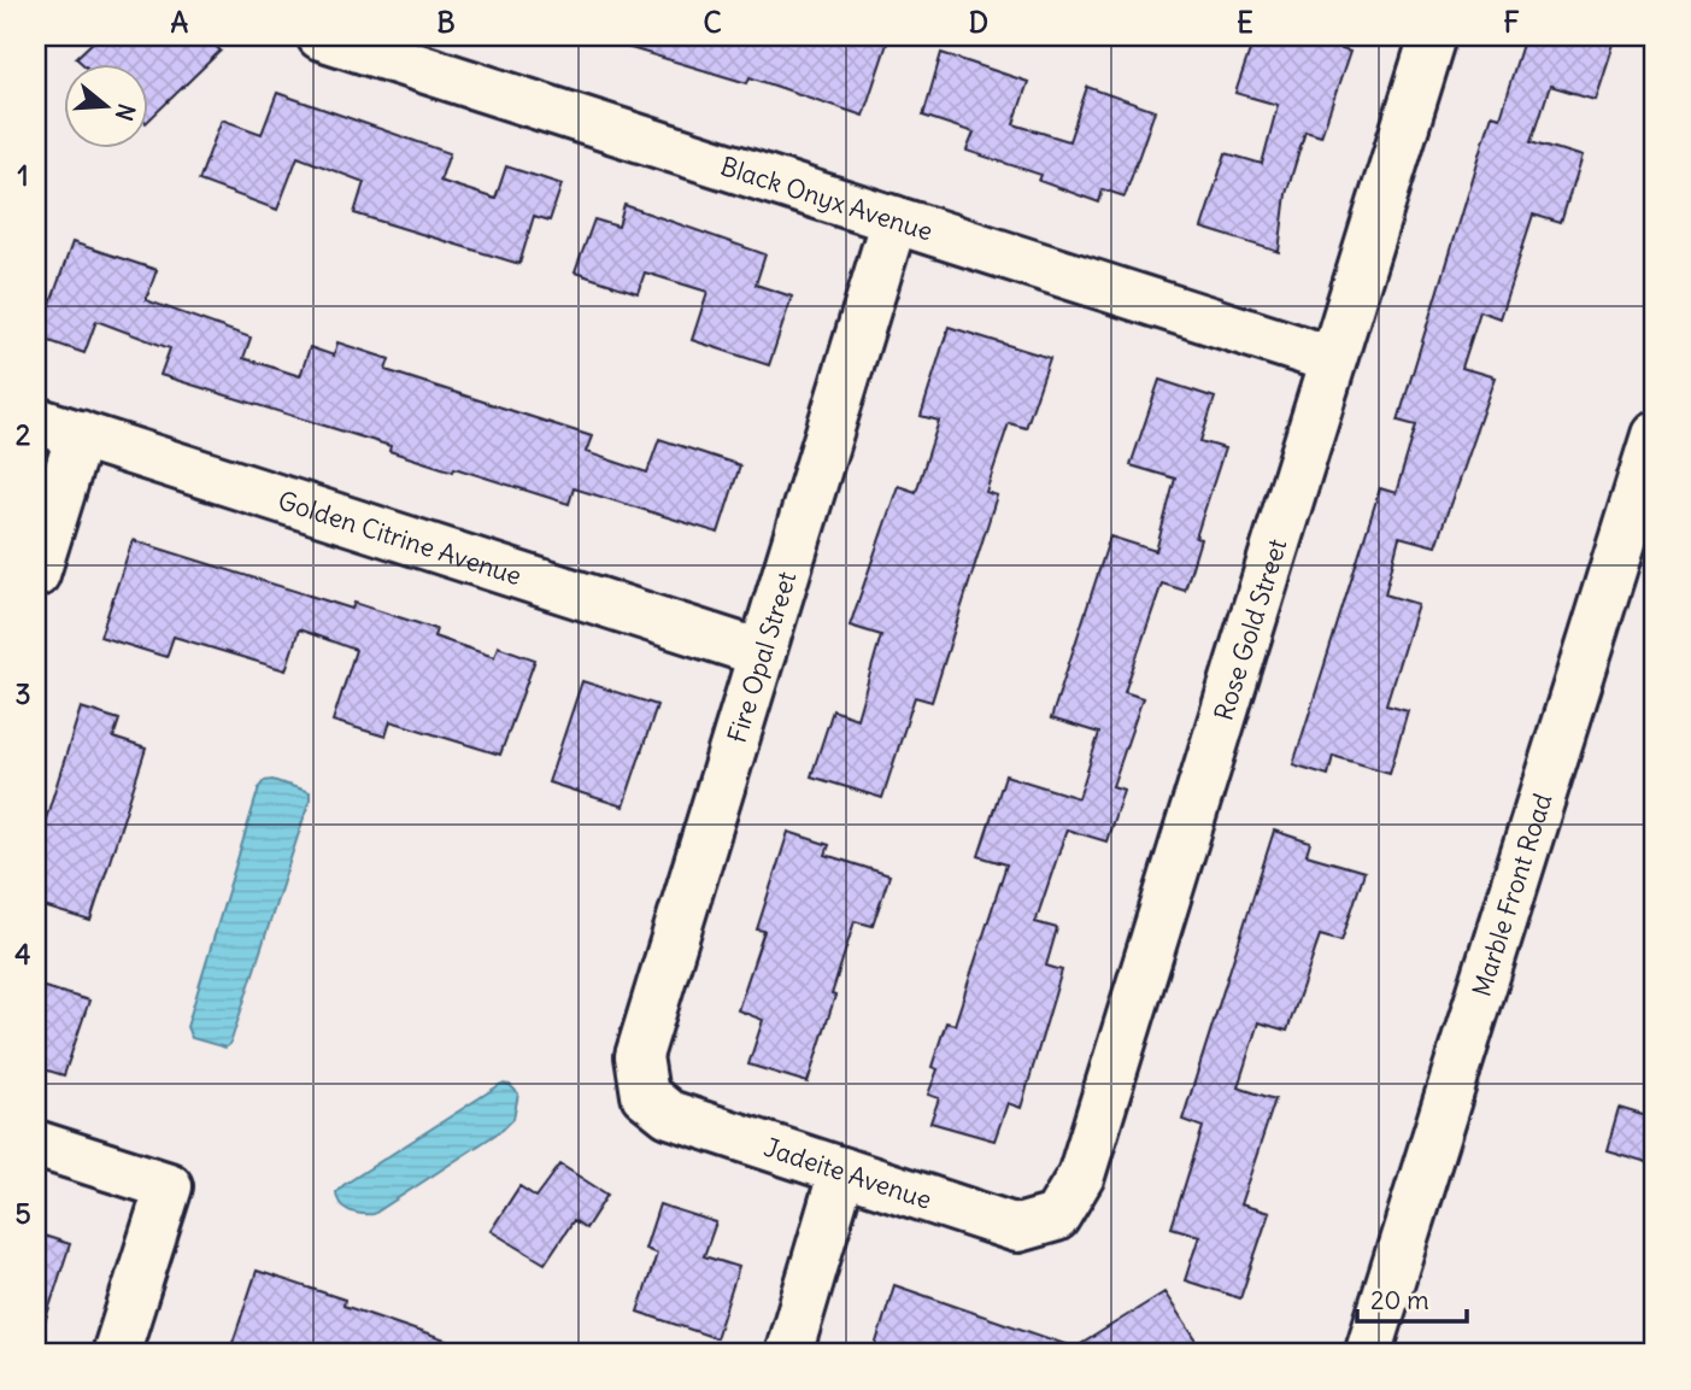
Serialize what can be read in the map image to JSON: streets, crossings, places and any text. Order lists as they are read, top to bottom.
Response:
{
  "streets": {
    "street": [
      "Black Onyx Avenue",
      "Golden Citrine Avenue",
      "Rose Gold Street",
      "Fire Opal Street",
      "Marble Front Road",
      "Jadeite Avenue"
    ]
  },
  "crossings": [
    ["Black Onyx Avenue", "Rose Gold Street"],
    ["Black Onyx Avenue", "Fire Opal Street"],
    ["Golden Citrine Avenue", "Fire Opal Street"],
    ["Rose Gold Street", "Jadeite Avenue"],
    ["Fire Opal Street", "Jadeite Avenue"]
  ],
  "scale_bar": "20 m",
  "north": "right",
  "grid": {
    "columns": [
      "A",
      "B",
      "C",
      "D",
      "E",
      "F"
    ],
    "rows": [
      "1",
      "2",
      "3",
      "4",
      "5"
    ]
  }
}
